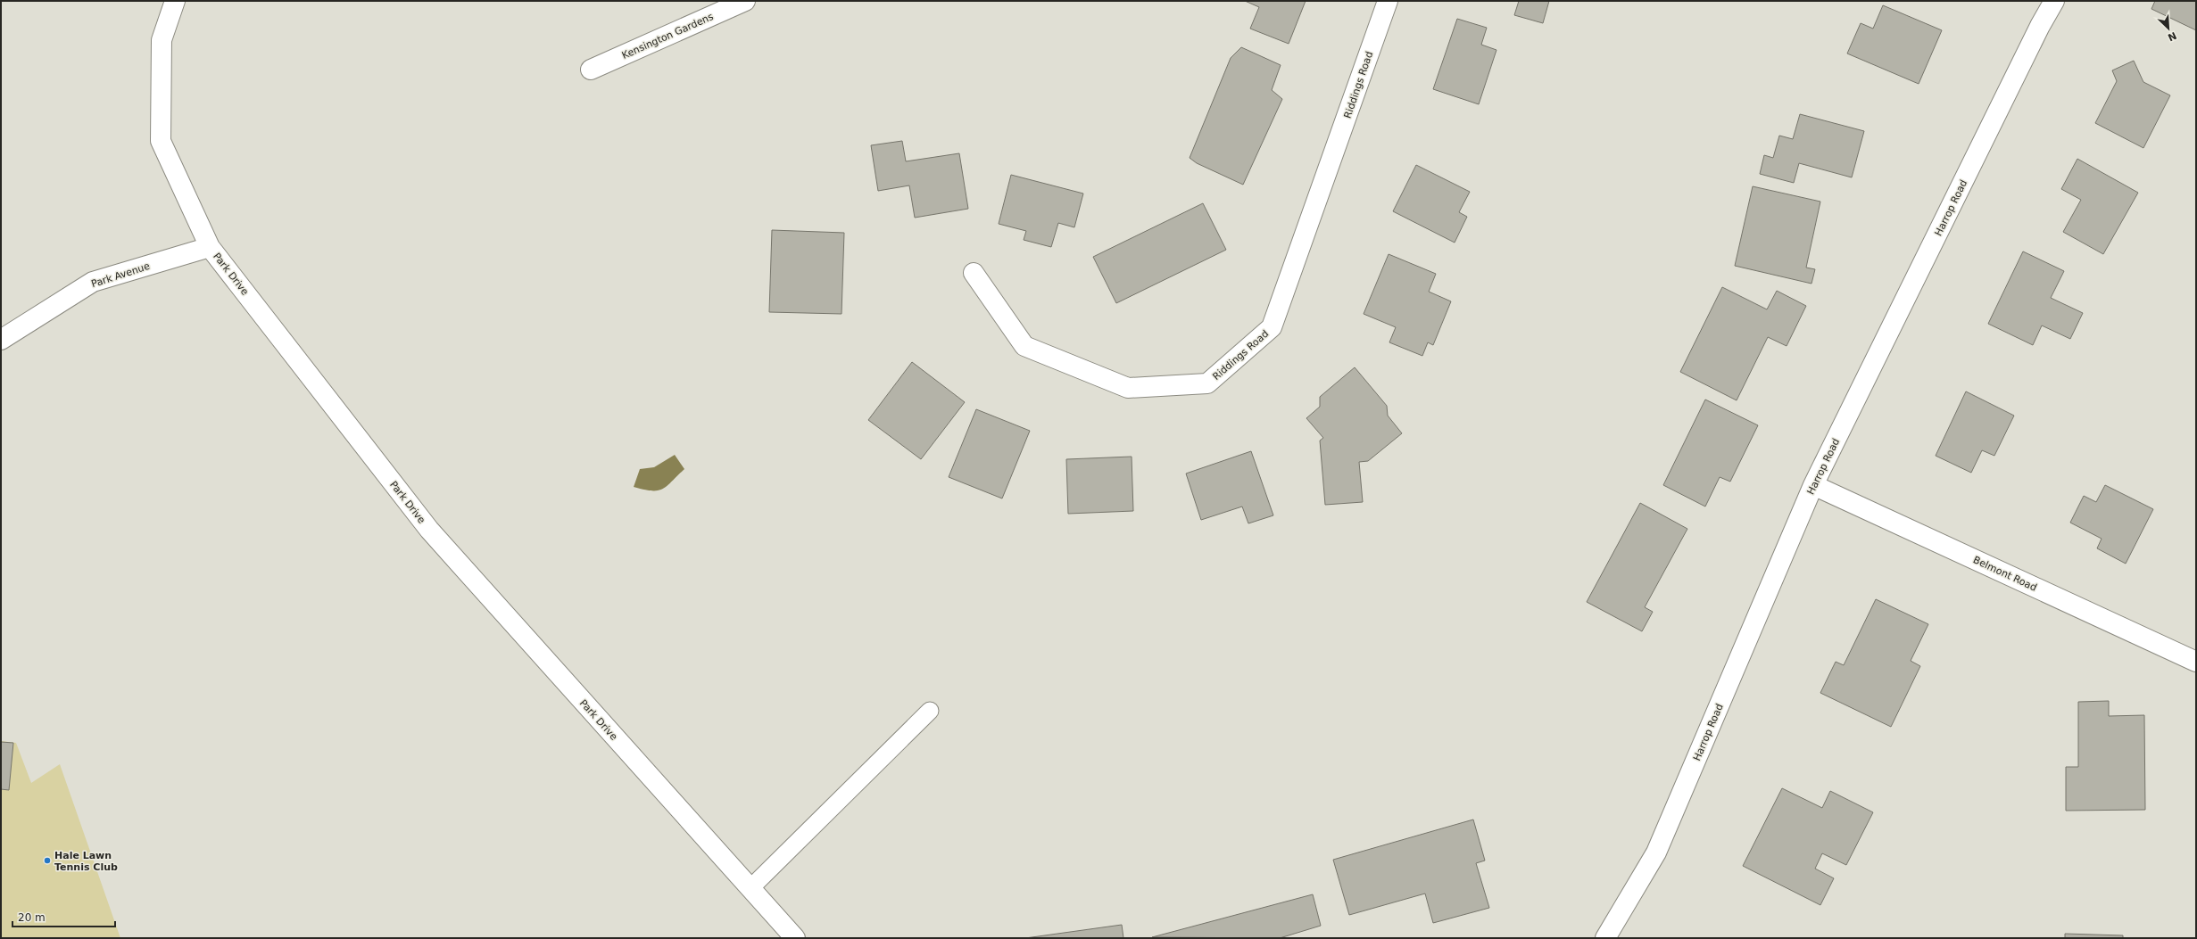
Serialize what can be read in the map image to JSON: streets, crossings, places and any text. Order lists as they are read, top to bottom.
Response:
{
  "streets": {
    "street": [
      "Kensington Gardens",
      "Riddings Road",
      "Harrop Road",
      "Park Drive",
      "Park Avenue",
      "Belmont Road"
    ]
  },
  "crossings": [
    ["Harrop Road", "Belmont Road"],
    ["Park Drive", "Park Avenue"]
  ],
  "places": ["Hale Lawn Tennis Club"],
  "scale_bar": "20 m",
  "north": "bottom right"
}
